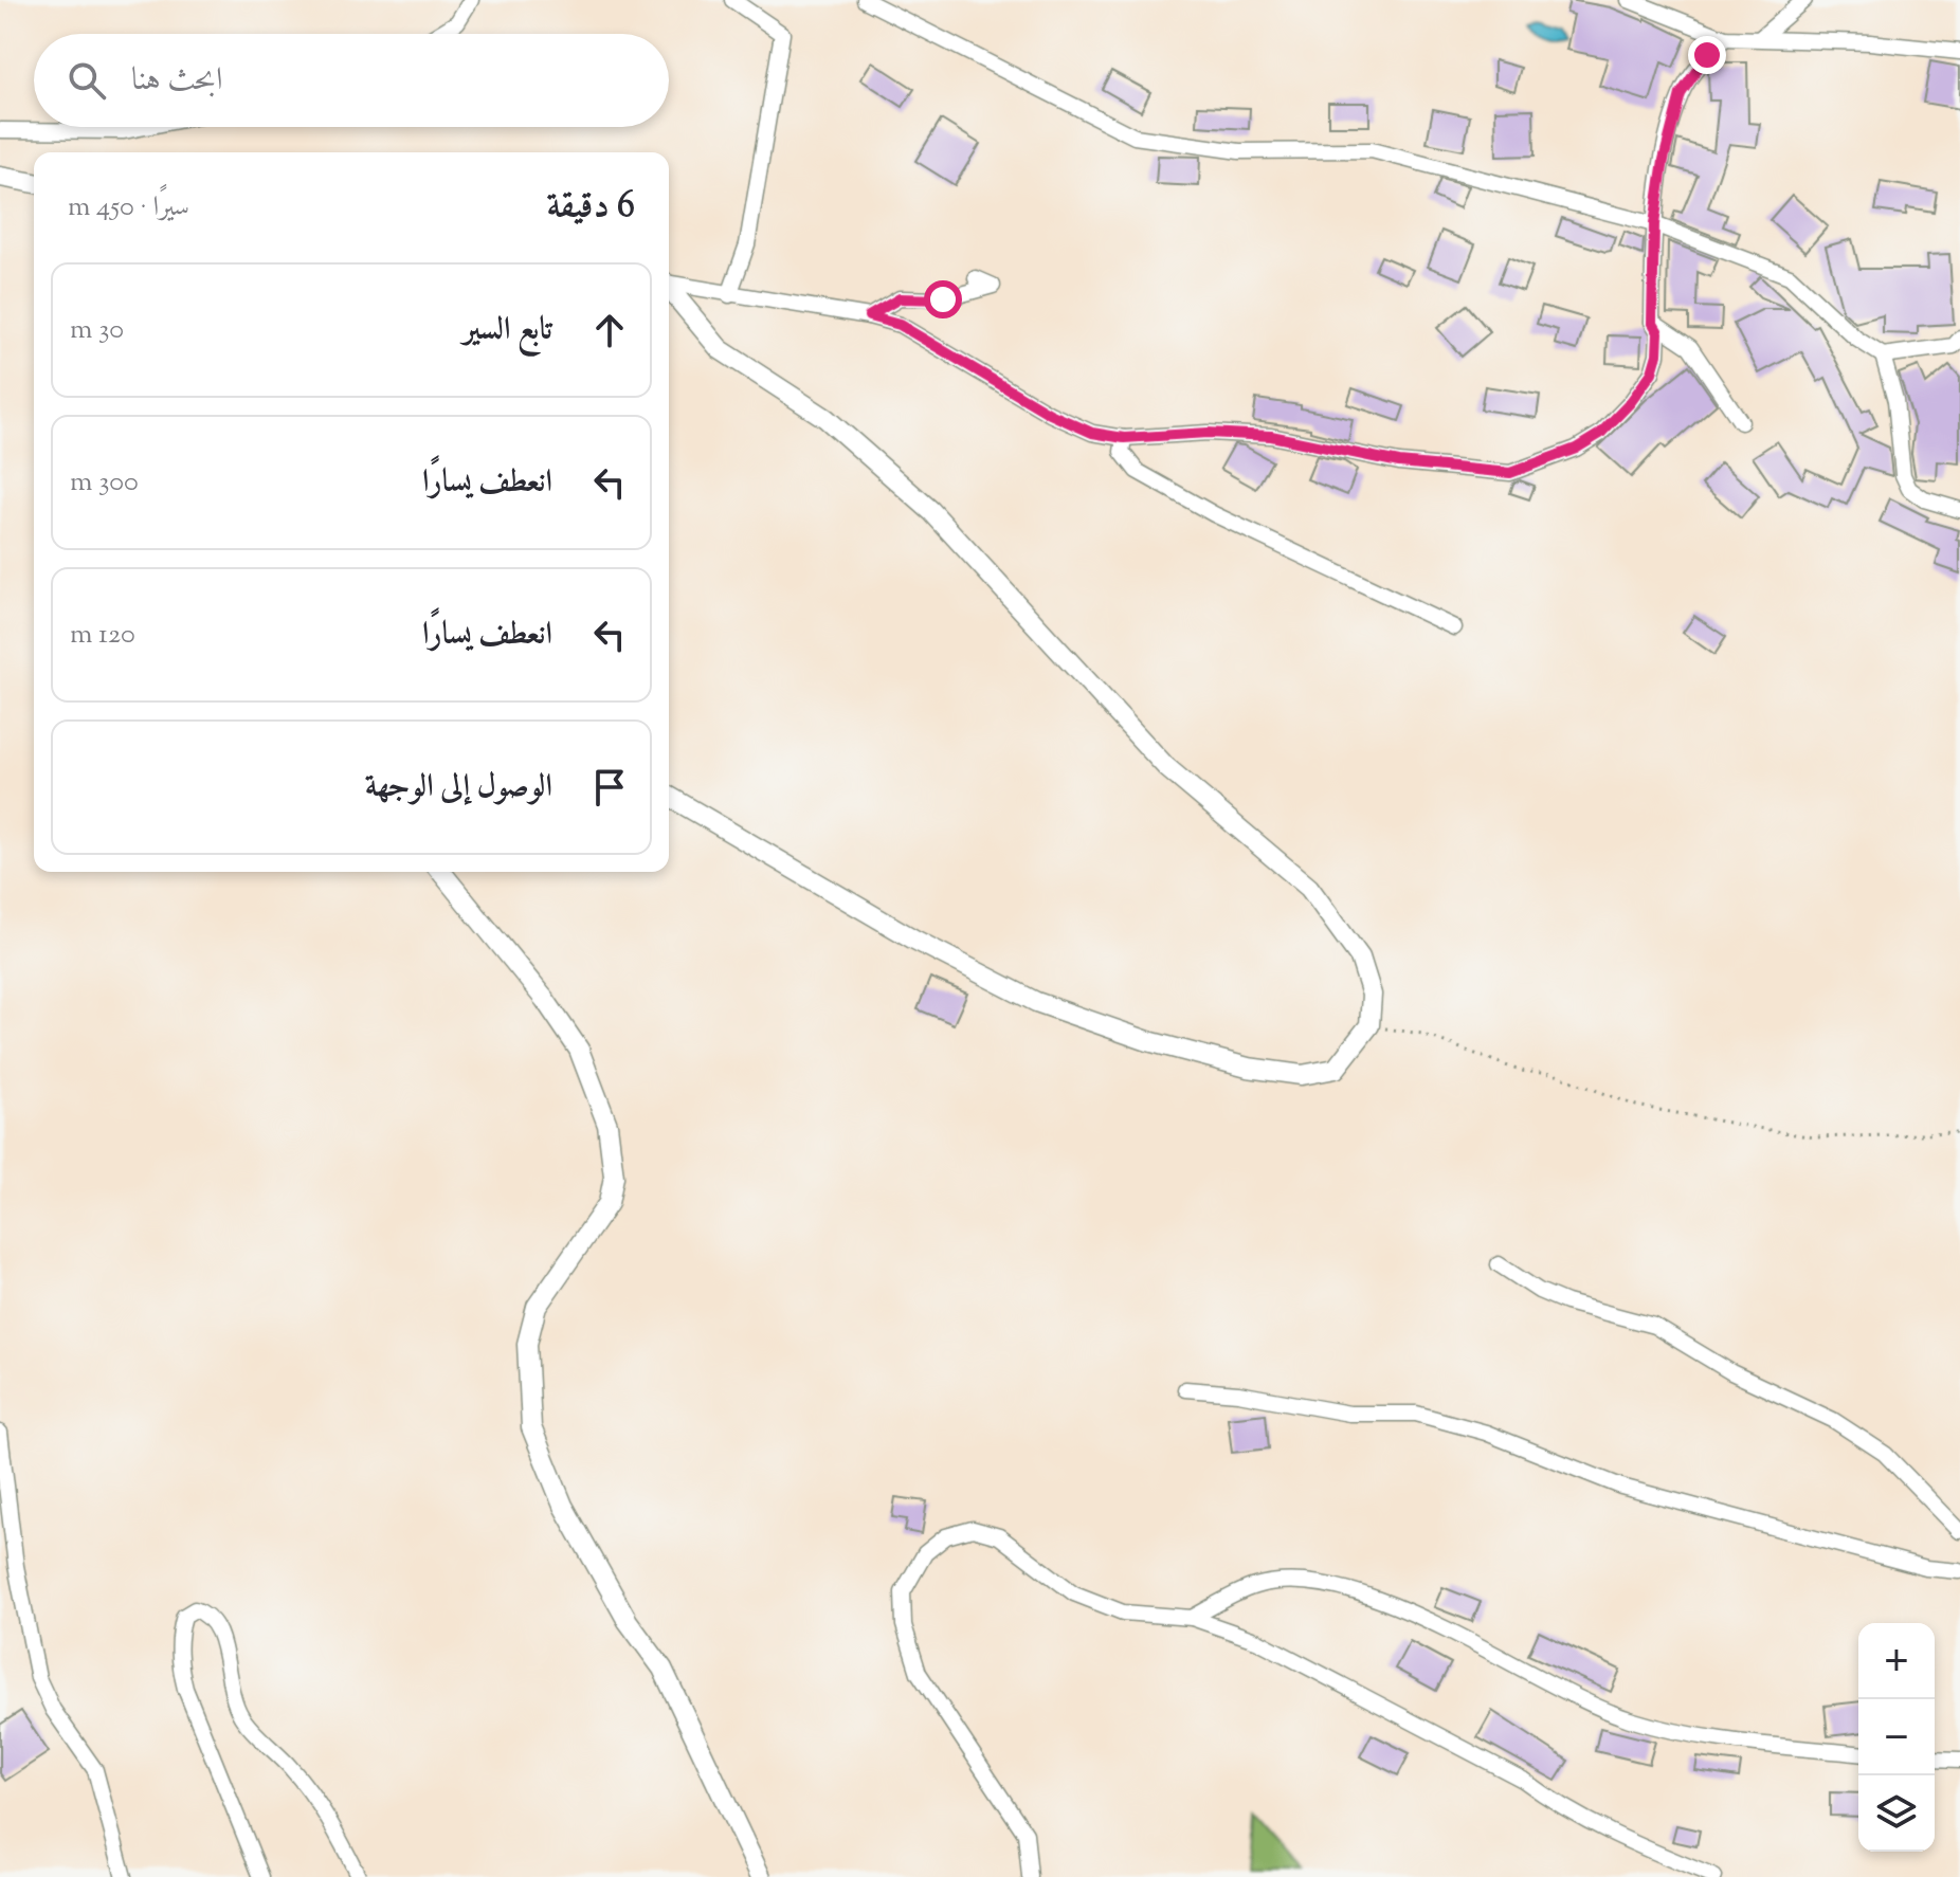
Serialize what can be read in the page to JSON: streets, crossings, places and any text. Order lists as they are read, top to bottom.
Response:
{
  "page": {
    "search": "ابحث هنا",
    "heading": ["6 دقيقة", "سيرًا · 450 m"],
    "list": [
      ["تابع السير", "30 m"],
      ["انعطف يسارًا", "300 m"],
      ["انعطف يسارًا", "120 m"],
      "الوصول إلى الوجهة"
    ],
    "map_buttons": ["+", "−"]
  }
}
